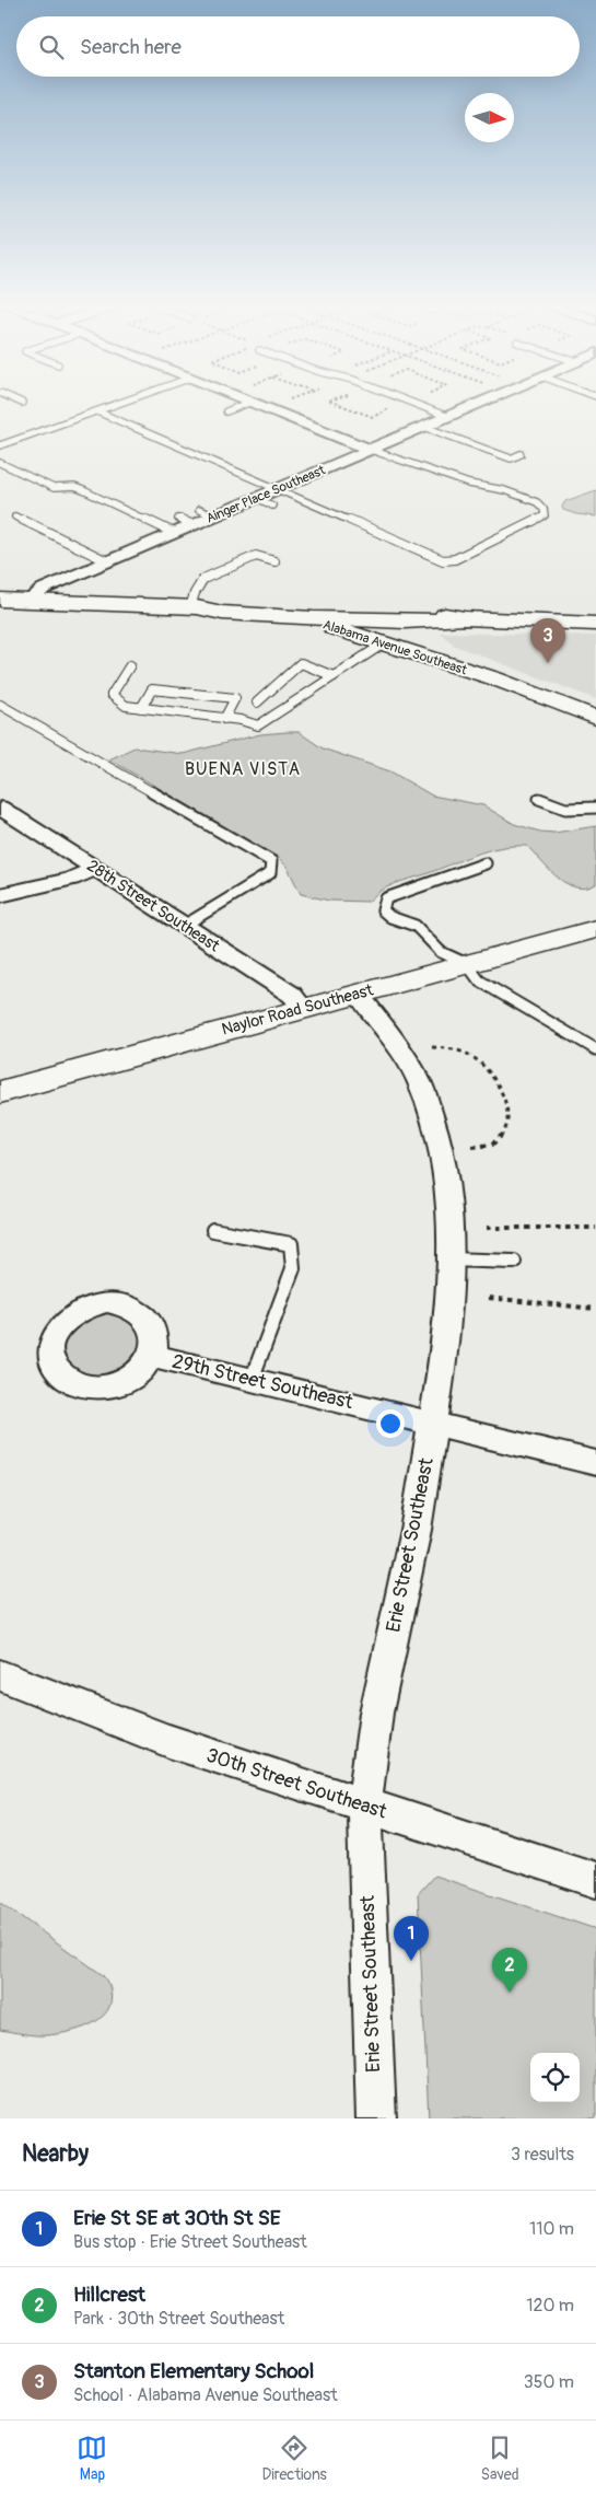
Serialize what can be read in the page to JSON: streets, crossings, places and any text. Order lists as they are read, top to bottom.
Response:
{
  "streets": {
    "main road": ["Alabama Avenue Southeast", "Naylor Road Southeast"],
    "street": [
      "Ainger Place Southeast",
      "28th Street Southeast",
      "29th Street Southeast",
      "Erie Street Southeast",
      "30th Street Southeast"
    ]
  },
  "crossings": [
    ["Ainger Place Southeast", "Alabama Avenue Southeast"],
    ["28th Street Southeast", "Naylor Road Southeast"],
    ["Naylor Road Southeast", "Erie Street Southeast"],
    ["29th Street Southeast", "Erie Street Southeast"],
    ["Erie Street Southeast", "30th Street Southeast"]
  ],
  "districts": ["BUENA VISTA"],
  "north": "right",
  "page": {
    "search": "Search here",
    "pins": ["3", "1", "2"],
    "heading": ["Nearby", "3 results"],
    "list": [
      {
        "mark": "1",
        "name": "Erie St SE at 30th St SE",
        "note": "Bus stop · Erie Street Southeast",
        "value": "110 m"
      },
      {
        "mark": "2",
        "name": "Hillcrest",
        "note": "Park · 30th Street Southeast",
        "value": "120 m"
      },
      {
        "mark": "3",
        "name": "Stanton Elementary School",
        "note": "School · Alabama Avenue Southeast",
        "value": "350 m"
      }
    ],
    "nav": ["Map", "Directions", "Saved"]
  }
}
